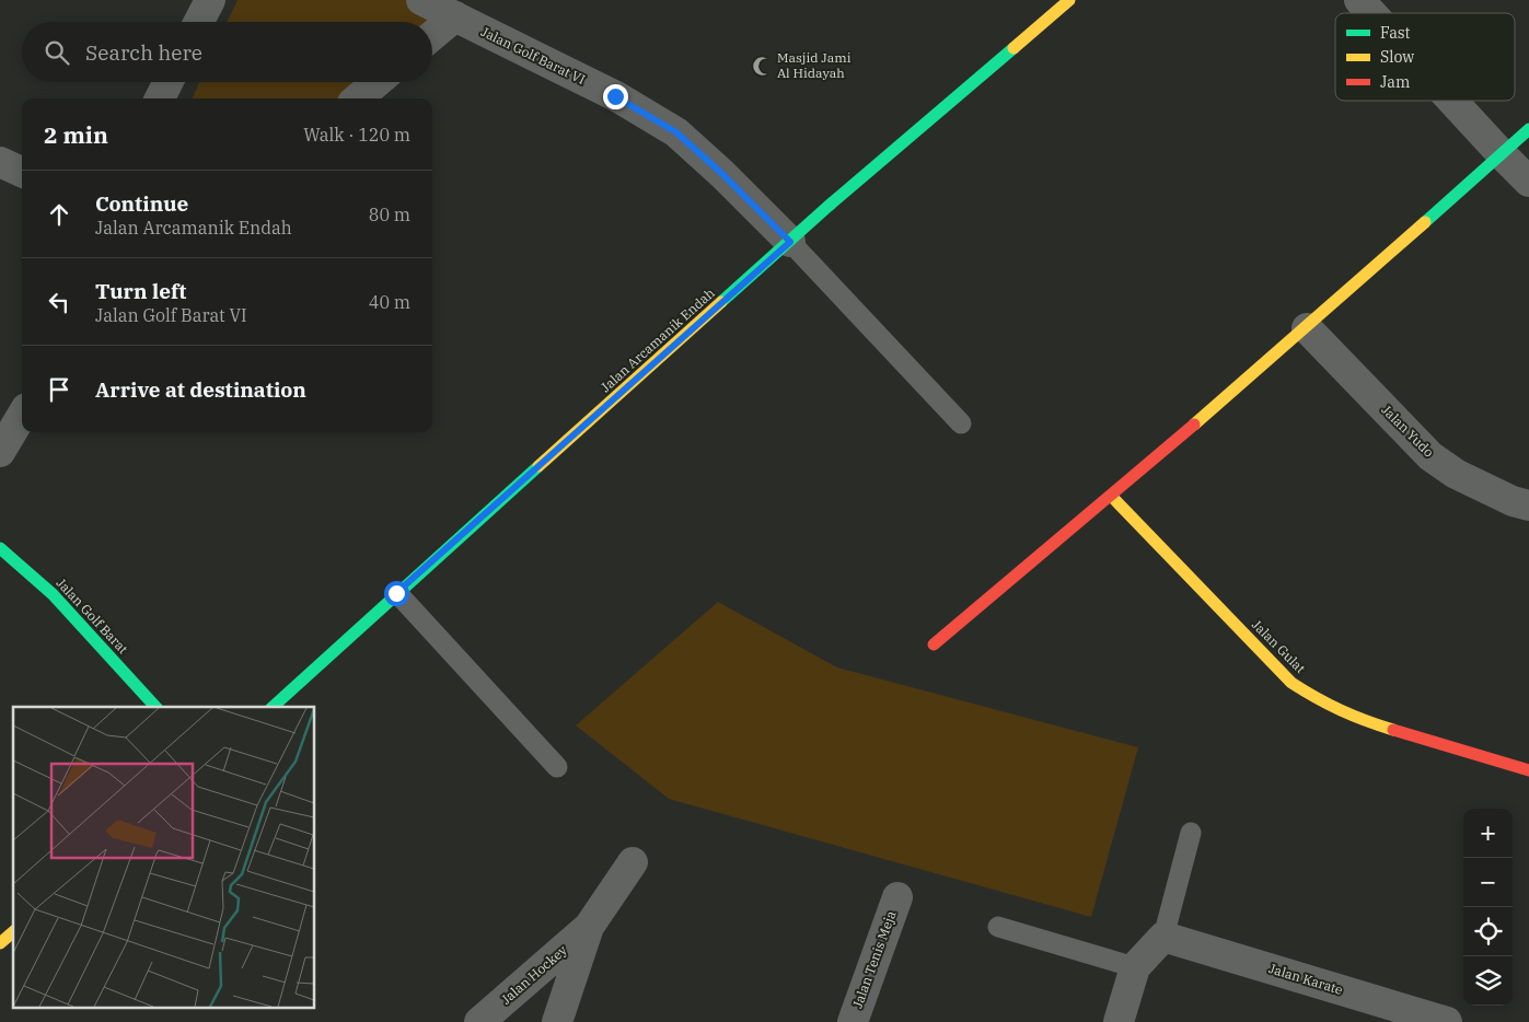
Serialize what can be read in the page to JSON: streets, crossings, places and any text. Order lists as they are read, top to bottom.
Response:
{
  "streets": {
    "main road": ["Jalan Arcamanik Endah", "Jalan Golf Barat", "Jalan Gulat"],
    "street": [
      "Jalan Golf Barat VI",
      "Jalan Yudo",
      "Jalan Tenis Meja",
      "Jalan Hockey",
      "Jalan Karate"
    ]
  },
  "crossings": [
    ["Jalan Golf Barat VI", "Jalan Arcamanik Endah"]
  ],
  "places": {
    "mosque": ["Masjid Jami Al Hidayah"]
  },
  "legend": ["Fast", "Slow", "Jam"],
  "page": {
    "search": "Search here",
    "heading": ["2 min", "Walk · 120 m"],
    "list": [
      ["Continue", "Jalan Arcamanik Endah", "80 m"],
      ["Turn left", "Jalan Golf Barat VI", "40 m"],
      "Arrive at destination"
    ],
    "map_buttons": ["+", "−"]
  }
}
